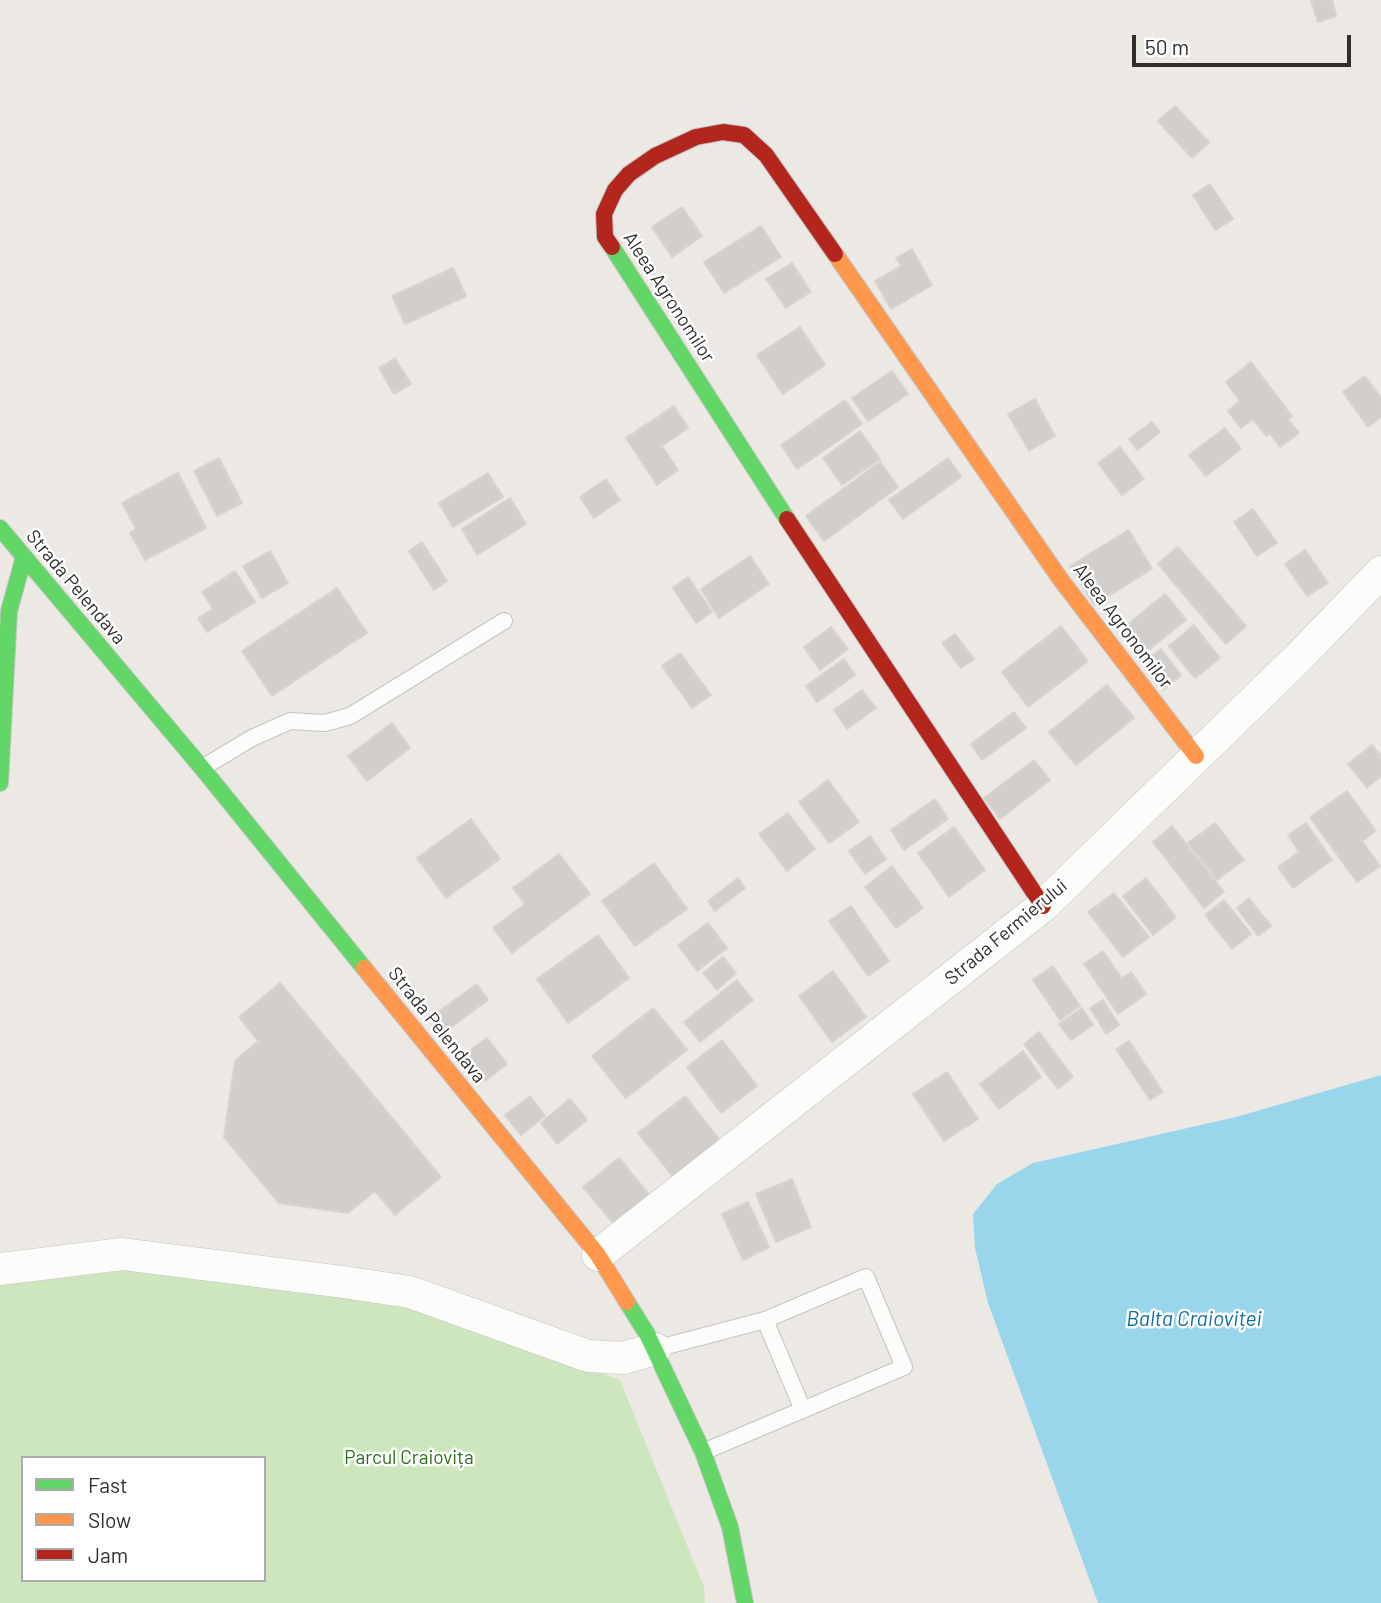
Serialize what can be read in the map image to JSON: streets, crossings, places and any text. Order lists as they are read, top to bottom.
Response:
{
  "streets": {
    "street": ["Aleea Agronomilor", "Strada Pelendava", "Strada Fermierului"]
  },
  "crossings": [
    ["Aleea Agronomilor", "Strada Fermierului"],
    ["Strada Pelendava", "Strada Fermierului"]
  ],
  "water": ["Balta Craioviței"],
  "parks": ["Parcul Craiovița"],
  "legend": ["Fast", "Slow", "Jam"],
  "scale_bar": "50 m"
}
